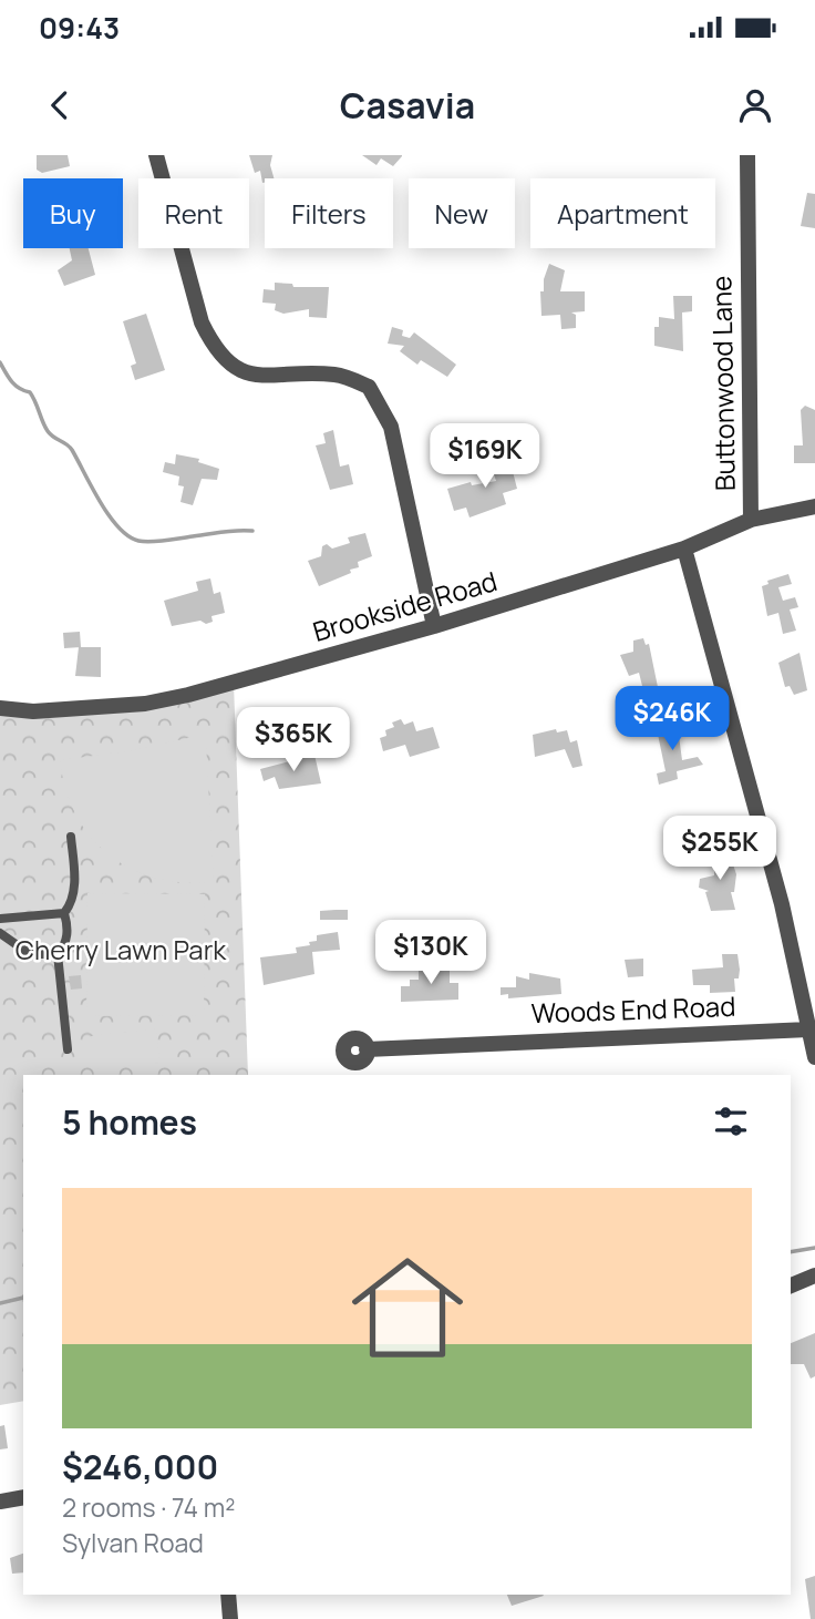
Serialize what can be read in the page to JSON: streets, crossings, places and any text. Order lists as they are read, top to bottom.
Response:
{
  "streets": {
    "street": ["Buttonwood Lane", "Brookside Road", "Woods End Road"]
  },
  "crossings": [
    ["Buttonwood Lane", "Brookside Road"]
  ],
  "parks": ["Cherry Lawn Park"],
  "page": {
    "status": "09:43",
    "header": "Casavia",
    "chip": [
      "Buy",
      "Rent",
      "Filters",
      "New",
      "Apartment"
    ],
    "price": [
      "$169K",
      "$246K",
      "$365K",
      "$255K",
      "$130K"
    ],
    "heading": "5 homes",
    "list": [
      {
        "name": "$246,000",
        "note": "2 rooms · 74 m² · Sylvan Road"
      }
    ]
  }
}
